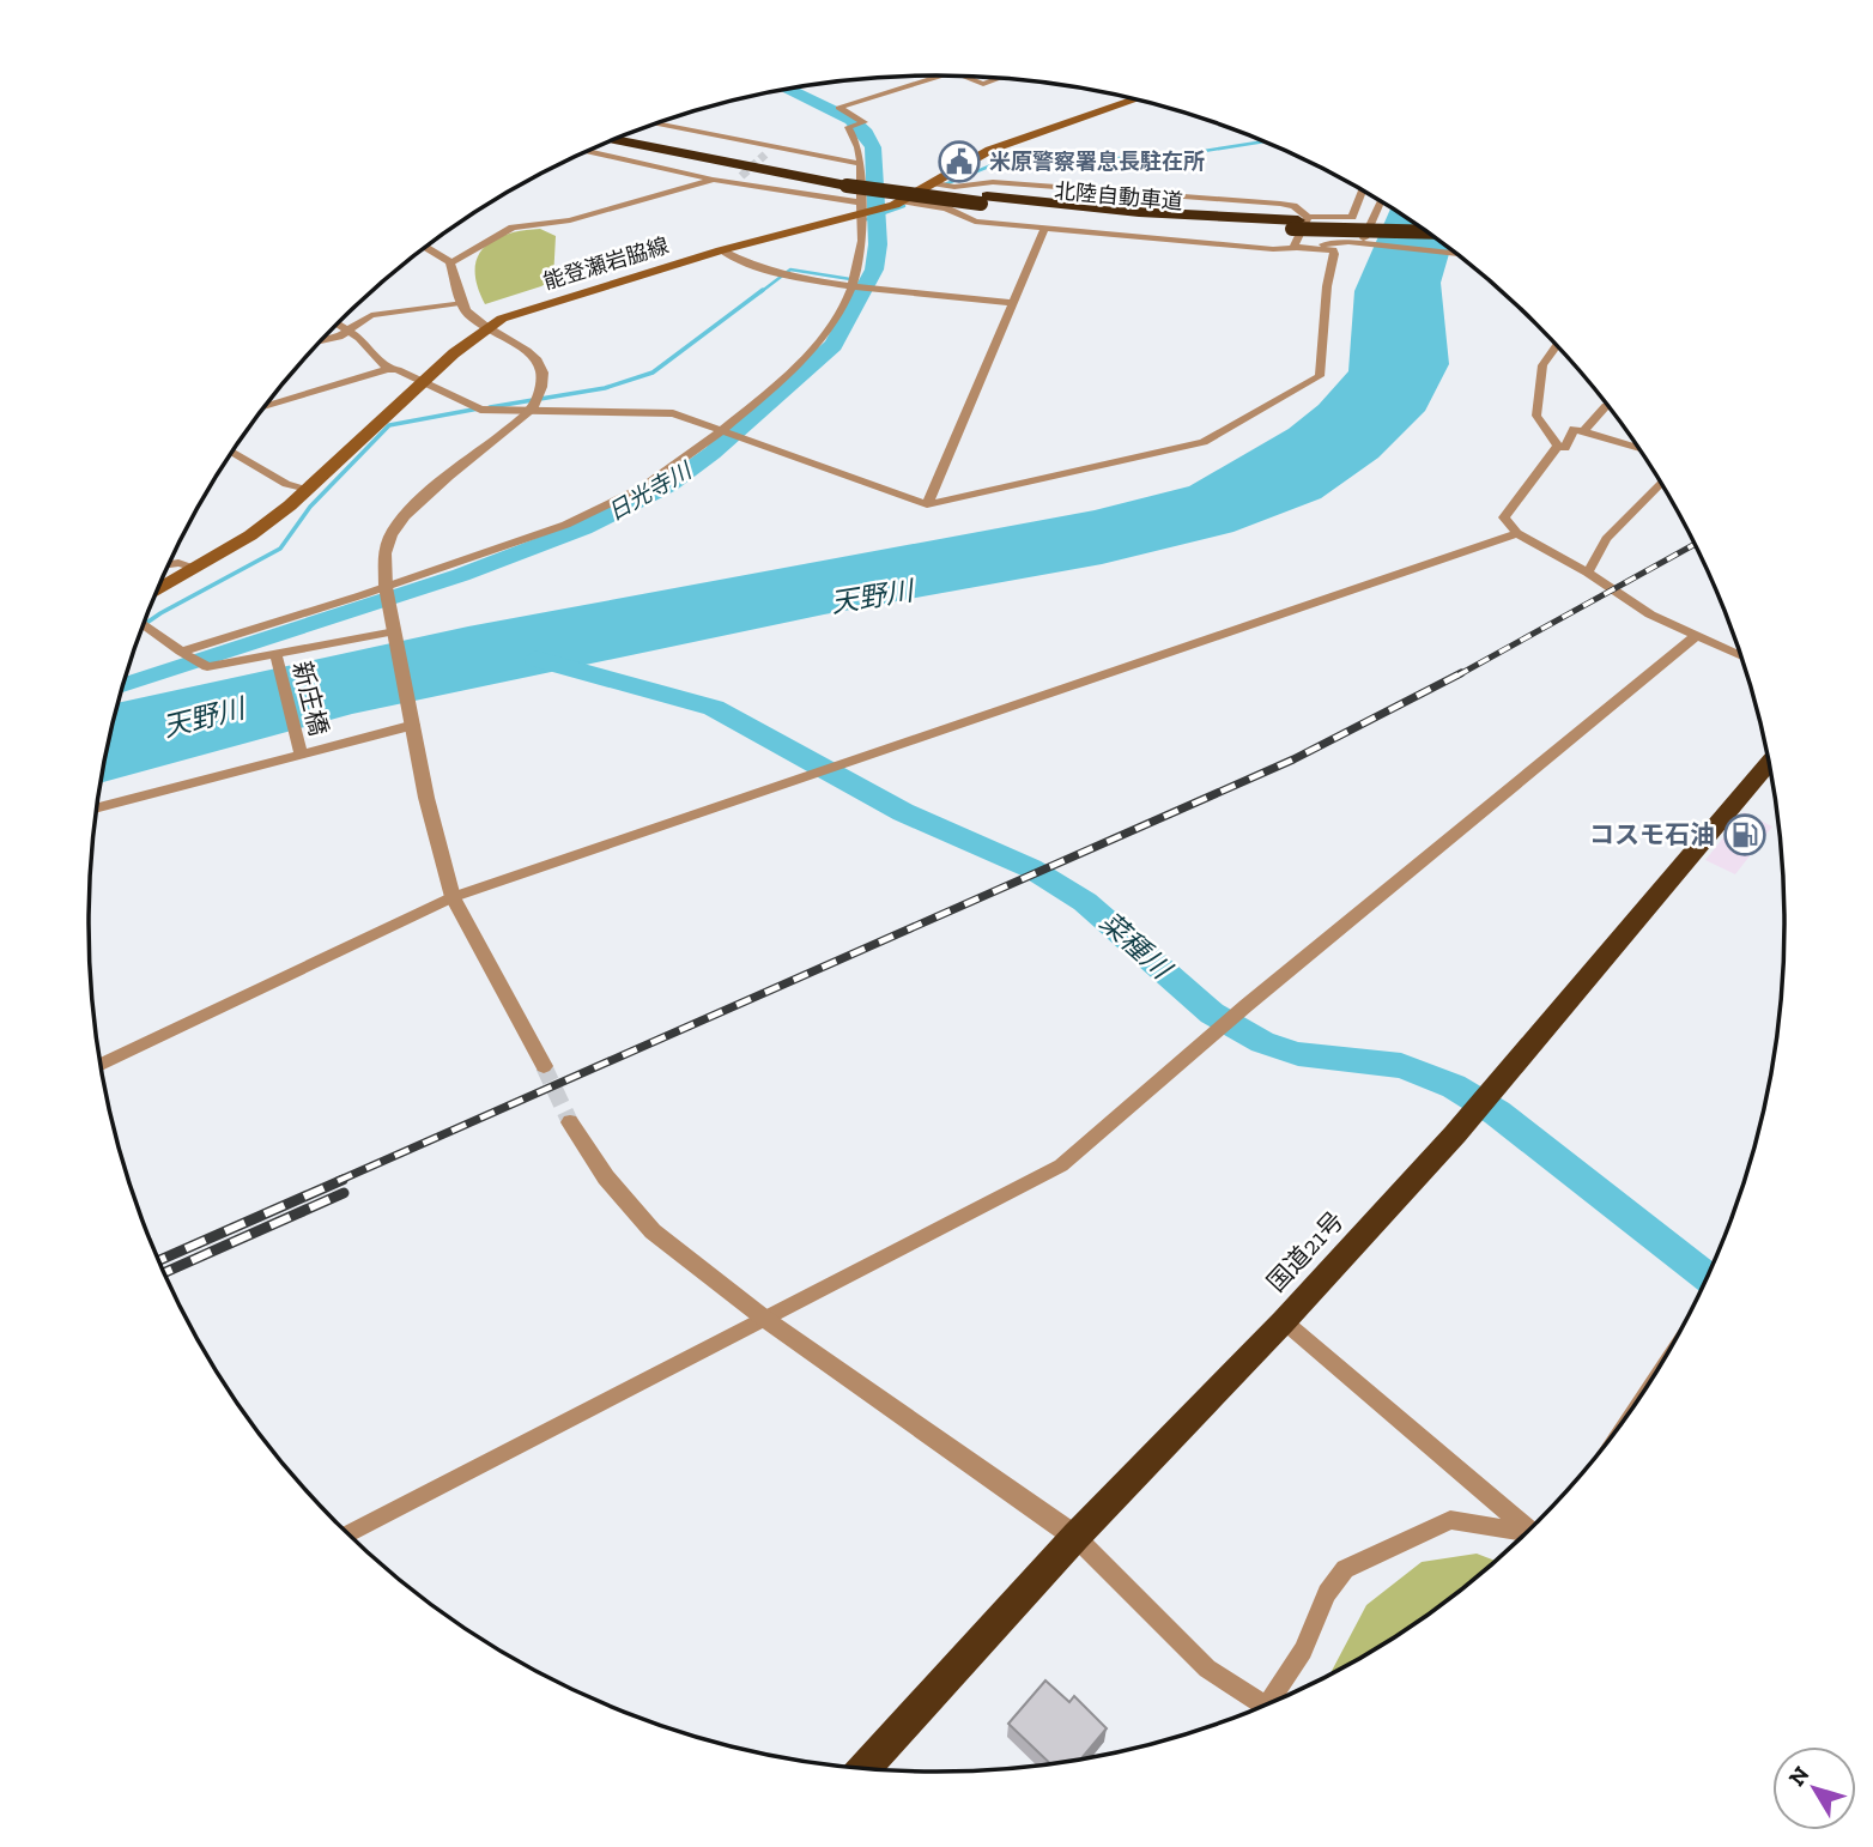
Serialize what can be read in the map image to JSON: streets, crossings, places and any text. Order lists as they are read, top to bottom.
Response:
{
  "streets": {
    "highway": ["北陸自動車道", "国道21号"],
    "main road": ["能登瀬岩脇線"],
    "street": ["新庄橋"]
  },
  "water": ["日光寺川", "天野川", "菜種川"],
  "places": {
    "public building": ["米原警察署息長駐在所"],
    "fuel station": ["コスモ石油"]
  },
  "north": "top left"
}
